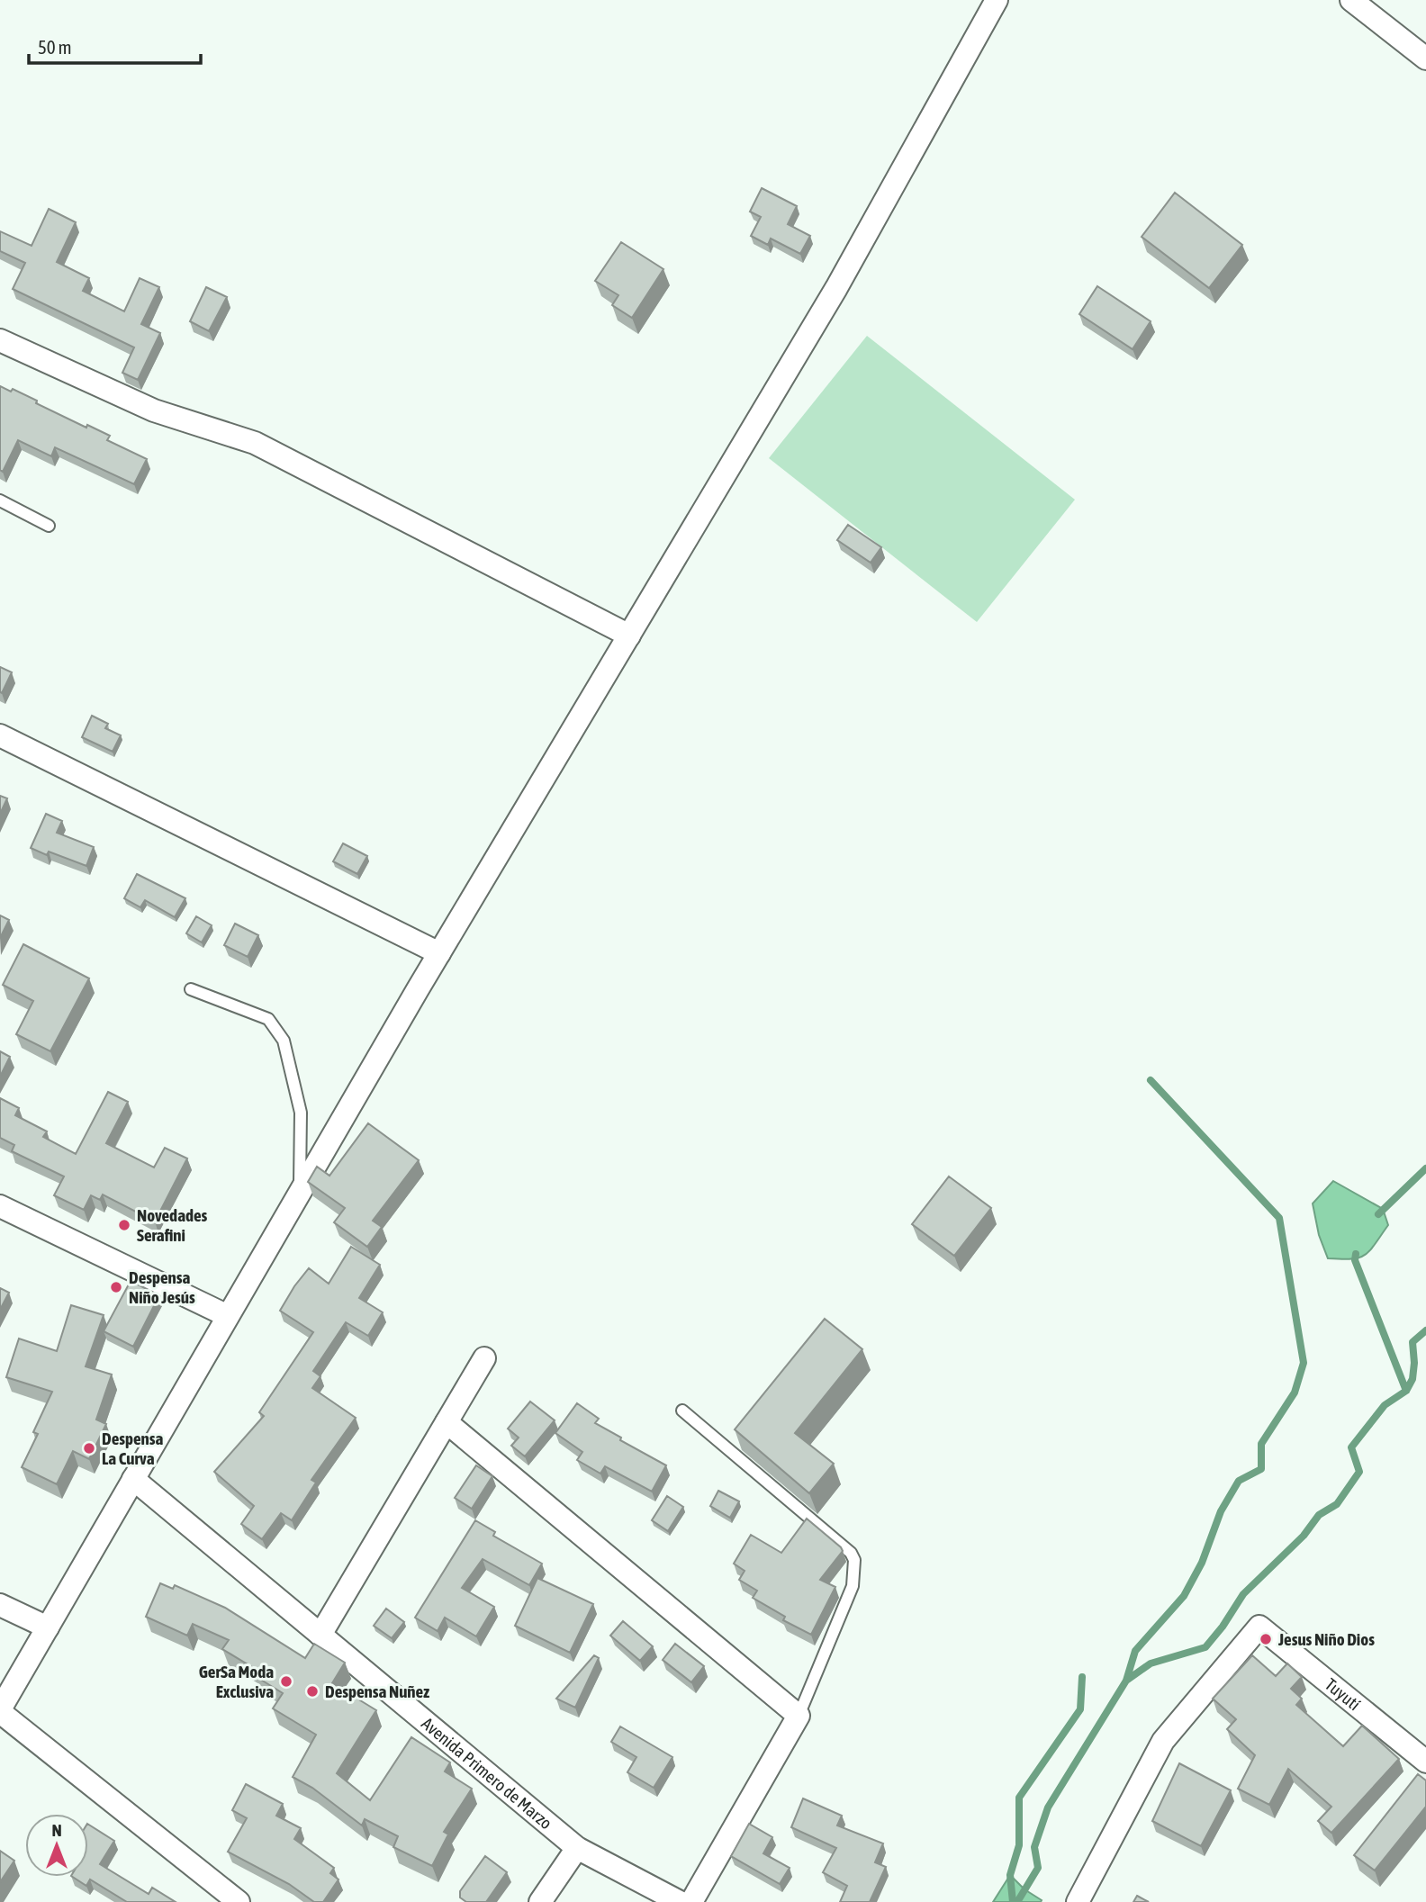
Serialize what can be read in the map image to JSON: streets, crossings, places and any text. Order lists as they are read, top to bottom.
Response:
{
  "streets": {
    "street": ["Tuyutí", "Avenida Primero de Marzo"]
  },
  "places": [
    "Novedades Serafini",
    "Despensa Niño Jesús",
    "Despensa La Curva",
    "Jesus Niño Dios",
    "GerSa Moda Exclusiva",
    "Despensa Nuñez"
  ],
  "scale_bar": "50 m",
  "north": "top"
}
